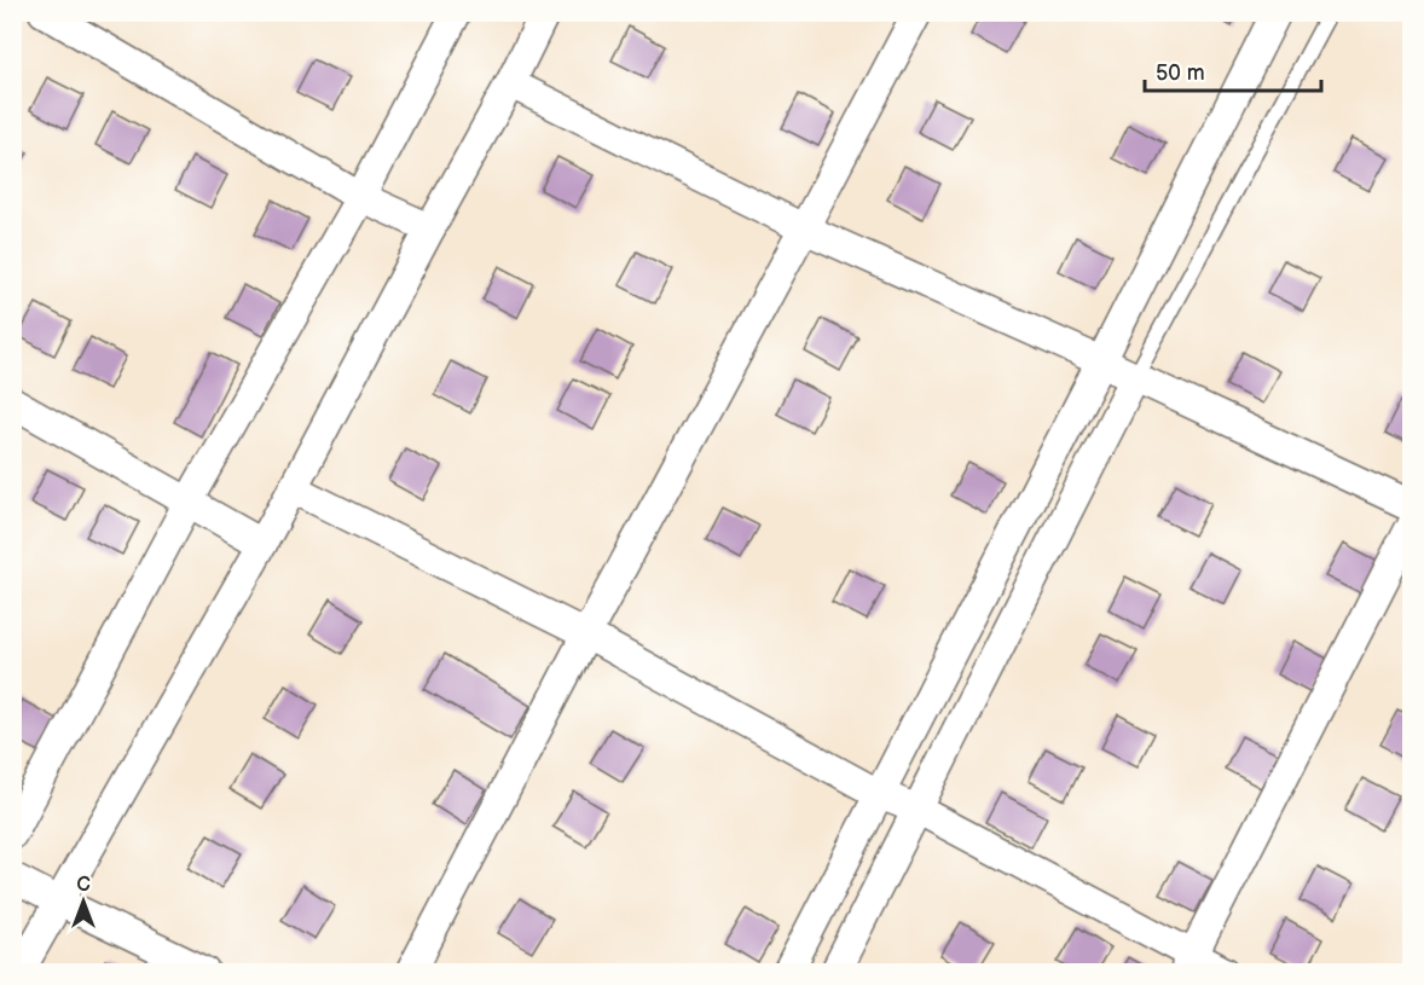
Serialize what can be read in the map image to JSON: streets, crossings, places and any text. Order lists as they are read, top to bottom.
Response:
{
  "scale_bar": "50 m",
  "north": "top"
}
